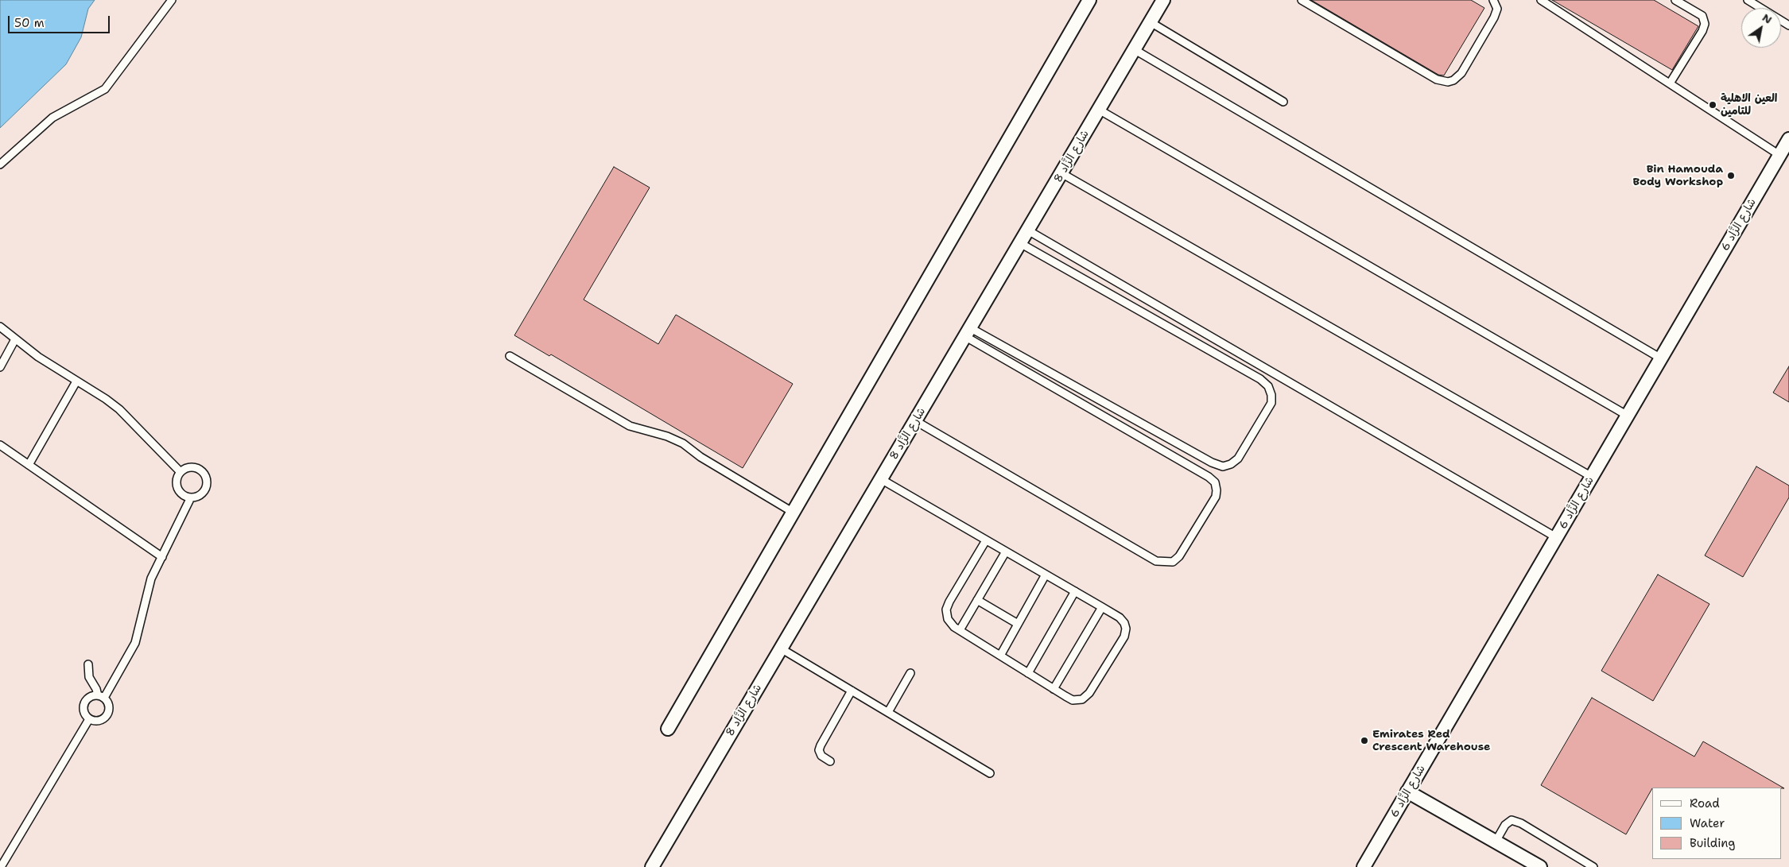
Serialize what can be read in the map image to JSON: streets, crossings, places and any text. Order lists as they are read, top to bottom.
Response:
{
  "streets": {
    "street": ["شارع الزَّاد 8", "شارع الزَّاد 6"]
  },
  "places": ["العين الاهلية للتامين", "Bin Hamouda Body Workshop", "Emirates Red Crescent Warehouse"],
  "legend": ["Road", "Water", "Building"],
  "scale_bar": "50 m",
  "north": "top right"
}
